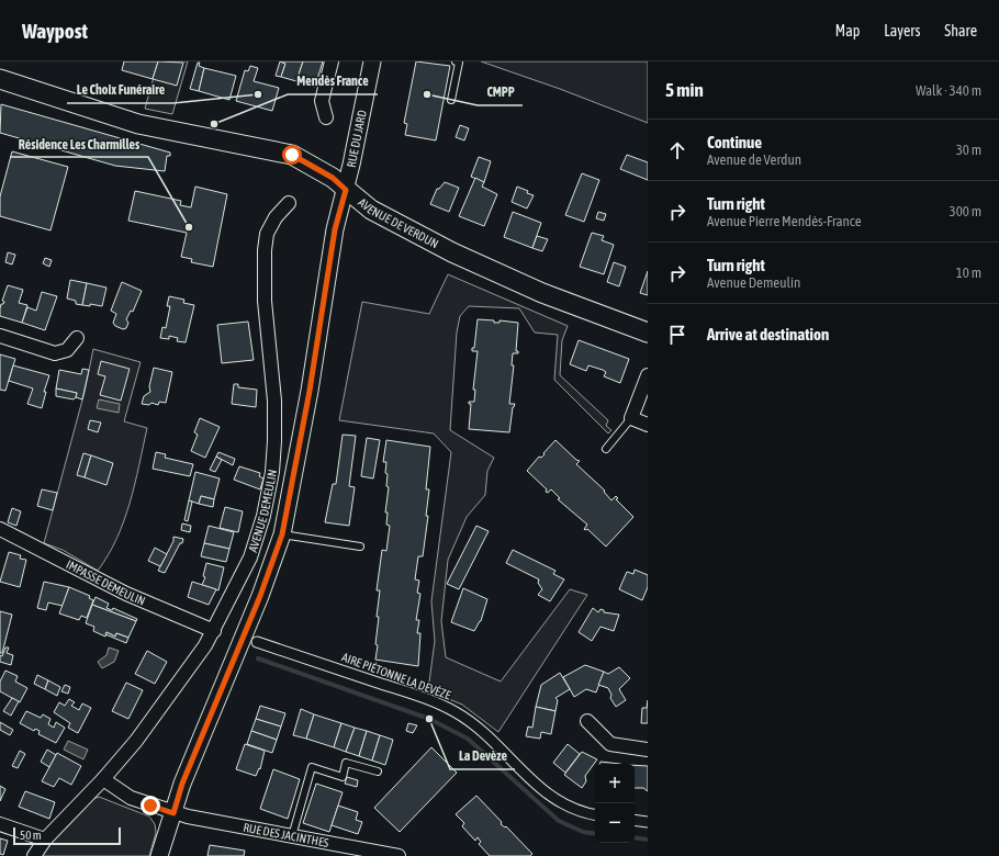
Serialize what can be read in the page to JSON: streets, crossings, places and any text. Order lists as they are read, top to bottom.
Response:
{
  "streets": {
    "main road": ["AVENUE DE VERDUN"],
    "street": [
      "RUE DU JARD",
      "AVENUE DEMEULIN",
      "IMPASSE DEMEULIN",
      "AIRE PIÉTONNE LA DEVÈZE",
      "RUE DES JACINTHES"
    ]
  },
  "crossings": [
    ["RUE DU JARD", "AVENUE DE VERDUN"],
    ["RUE DU JARD", "RUE DES JACINTHES"],
    ["AVENUE DEMEULIN", "IMPASSE DEMEULIN"]
  ],
  "places": [
    "Le Choix Funéraire",
    "CMPP",
    "Mendès France",
    "Résidence Les Charmilles",
    "La Devèze"
  ],
  "scale_bar": "50 m",
  "page": {
    "header": "Waypost",
    "nav": ["Map", "Layers", "Share"],
    "heading": ["5 min", "Walk · 340 m"],
    "list": [
      ["Continue", "Avenue de Verdun", "30 m"],
      ["Turn right", "Avenue Pierre Mendès-France", "300 m"],
      ["Turn right", "Avenue Demeulin", "10 m"],
      "Arrive at destination"
    ],
    "map_buttons": ["+", "−"],
    "scale": "50 m"
  }
}
